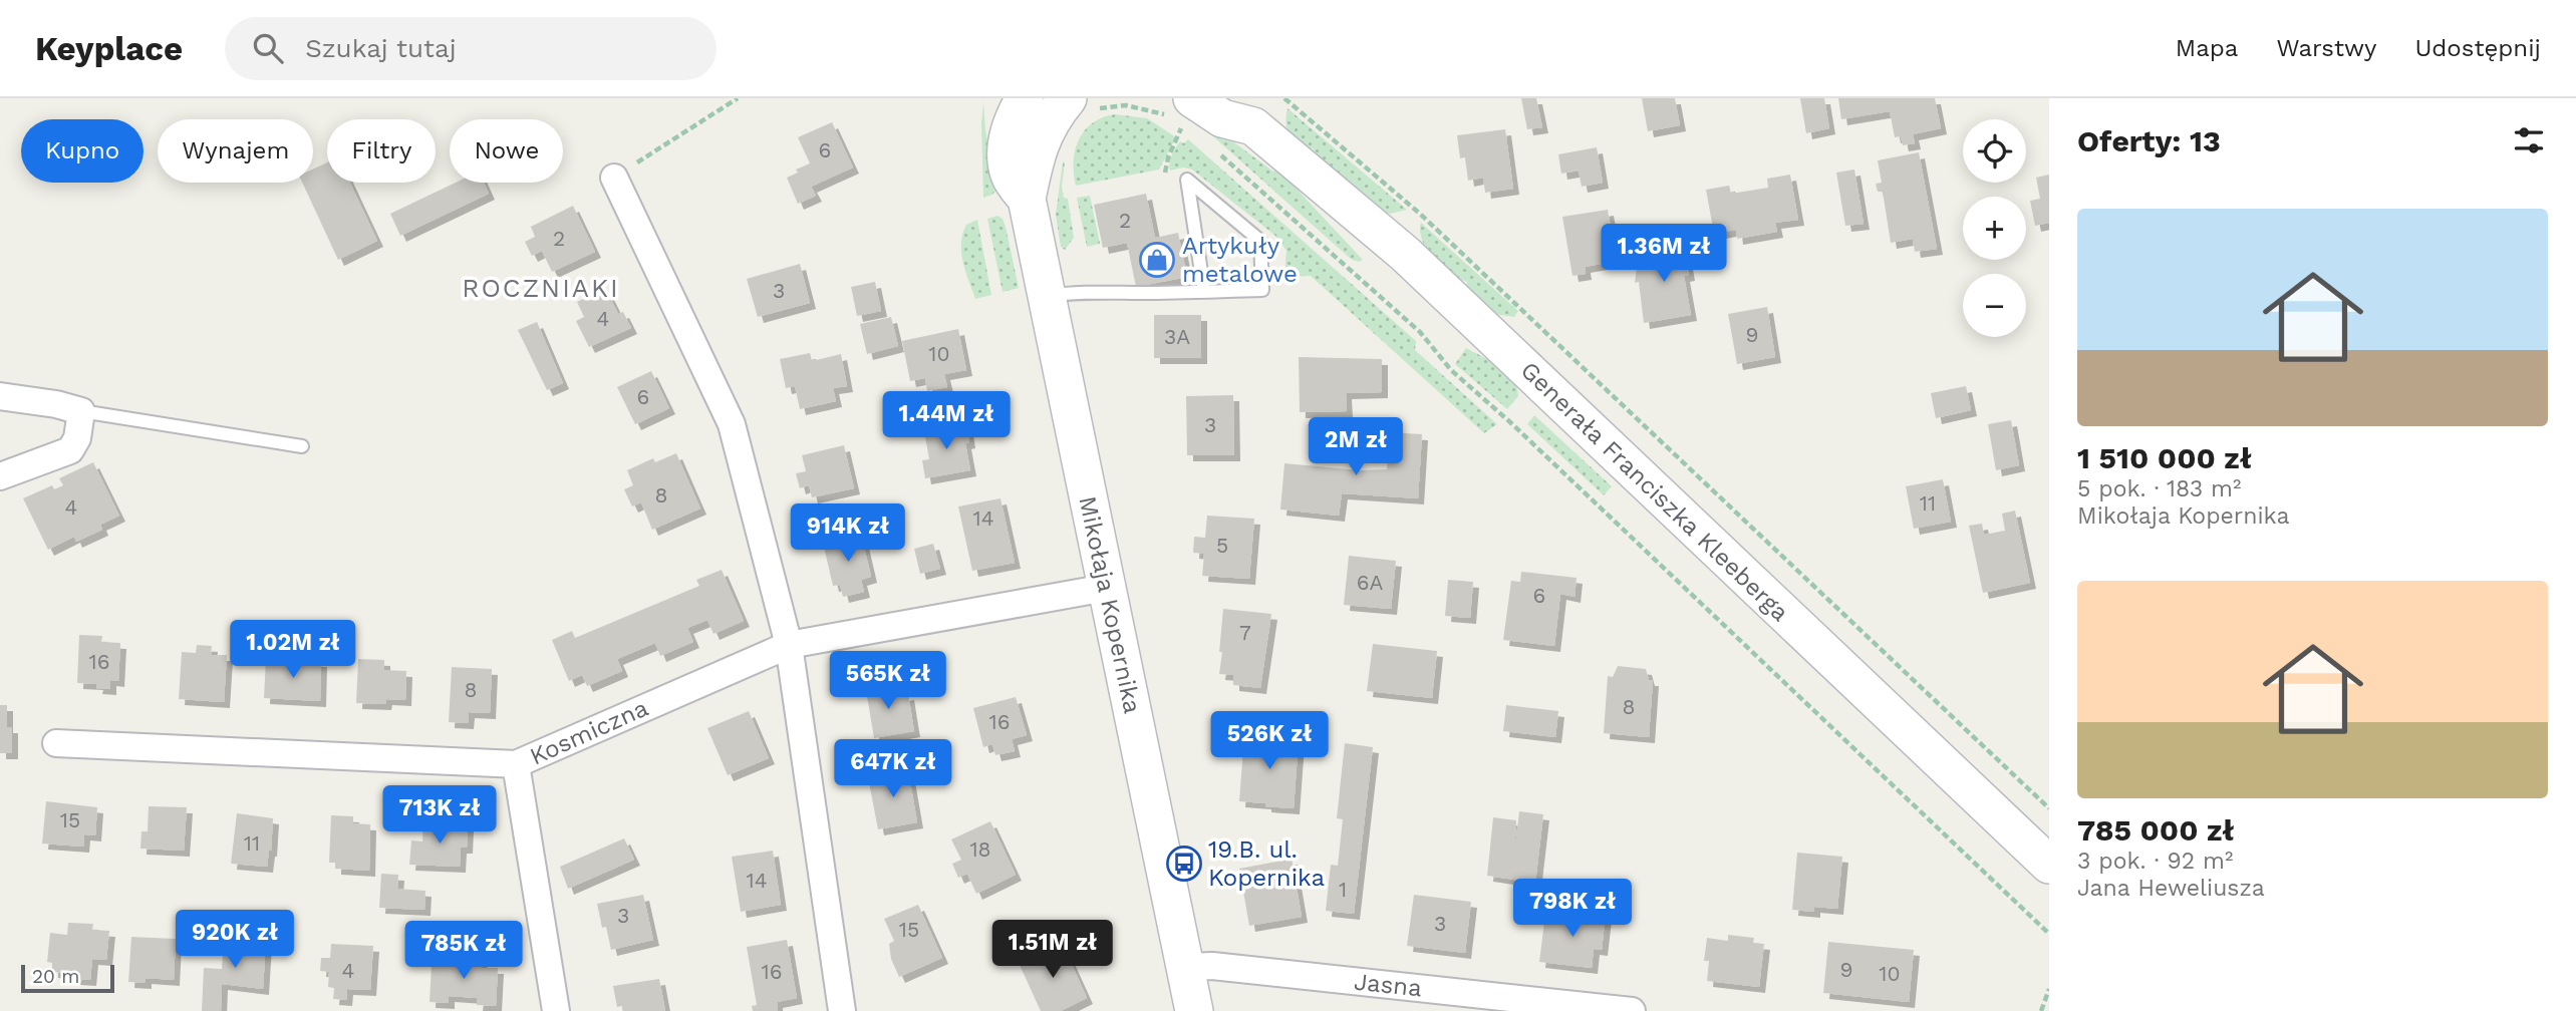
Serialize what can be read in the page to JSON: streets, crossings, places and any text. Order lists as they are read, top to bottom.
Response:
{
  "streets": {
    "main road": ["Generała Franciszka Kleeberga", "Mikołaja Kopernika"],
    "street": ["Kosmiczna", "Jasna"]
  },
  "crossings": [
    ["Mikołaja Kopernika", "Kosmiczna"],
    ["Mikołaja Kopernika", "Jasna"]
  ],
  "districts": ["ROCZNIAKI"],
  "places": {
    "shop": ["Artykuły metalowe"],
    "bus stop": ["19.B. ul. Kopernika"]
  },
  "house_numbers": [
    "6",
    "2",
    "2",
    "3",
    "4",
    "9",
    "3A",
    "10",
    "6",
    "3",
    "8",
    "11",
    "4",
    "14",
    "5",
    "6A",
    "6",
    "7",
    "16",
    "8",
    "8",
    "16",
    "15",
    "11",
    "18",
    "14",
    "1",
    "3",
    "3",
    "15",
    "9",
    "4",
    "16",
    "10"
  ],
  "scale_bar": "20 m",
  "page": {
    "header": "Keyplace",
    "search": "Szukaj tutaj",
    "nav": ["Mapa", "Warstwy", "Udostępnij"],
    "heading": "Oferty: 13",
    "map_buttons": ["+", "−"],
    "chip": [
      "Kupno",
      "Wynajem",
      "Filtry",
      "Nowe"
    ],
    "list": [
      {
        "name": "1 510 000 zł",
        "note": "5 pok. · 183 m² · Mikołaja Kopernika"
      },
      {
        "name": "785 000 zł",
        "note": "3 pok. · 92 m² · Jana Heweliusza"
      }
    ],
    "price": [
      "1.36M zł",
      "1.44M zł",
      "2M zł",
      "914K zł",
      "1.02M zł",
      "565K zł",
      "526K zł",
      "647K zł",
      "713K zł",
      "798K zł",
      "920K zł",
      "1.51M zł",
      "785K zł"
    ],
    "scale": "20 m"
  }
}
